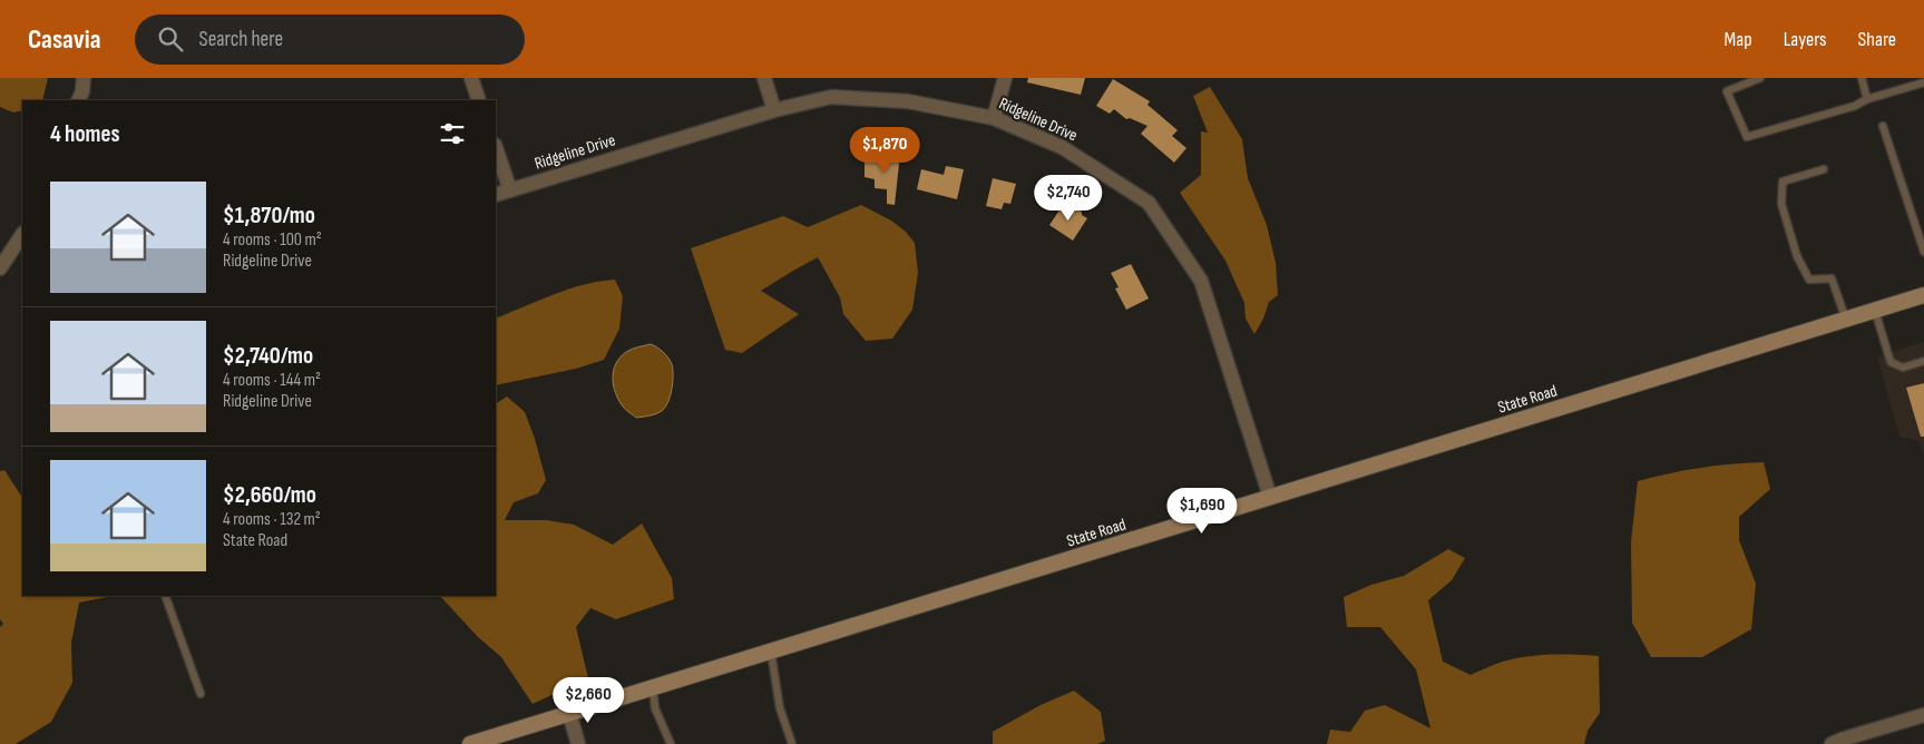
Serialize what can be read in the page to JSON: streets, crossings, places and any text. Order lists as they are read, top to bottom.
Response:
{
  "streets": {
    "main road": ["State Road"],
    "street": ["Ridgeline Drive"]
  },
  "crossings": [
    ["Ridgeline Drive", "State Road"]
  ],
  "page": {
    "header": "Casavia",
    "search": "Search here",
    "nav": ["Map", "Layers", "Share"],
    "heading": "4 homes",
    "price": [
      "$1,870",
      "$2,740",
      "$1,690",
      "$2,660"
    ],
    "list": [
      {
        "name": "$1,870/mo",
        "note": "4 rooms · 100 m² · Ridgeline Drive"
      },
      {
        "name": "$2,740/mo",
        "note": "4 rooms · 144 m² · Ridgeline Drive"
      },
      {
        "name": "$2,660/mo",
        "note": "4 rooms · 132 m² · State Road"
      }
    ]
  }
}
